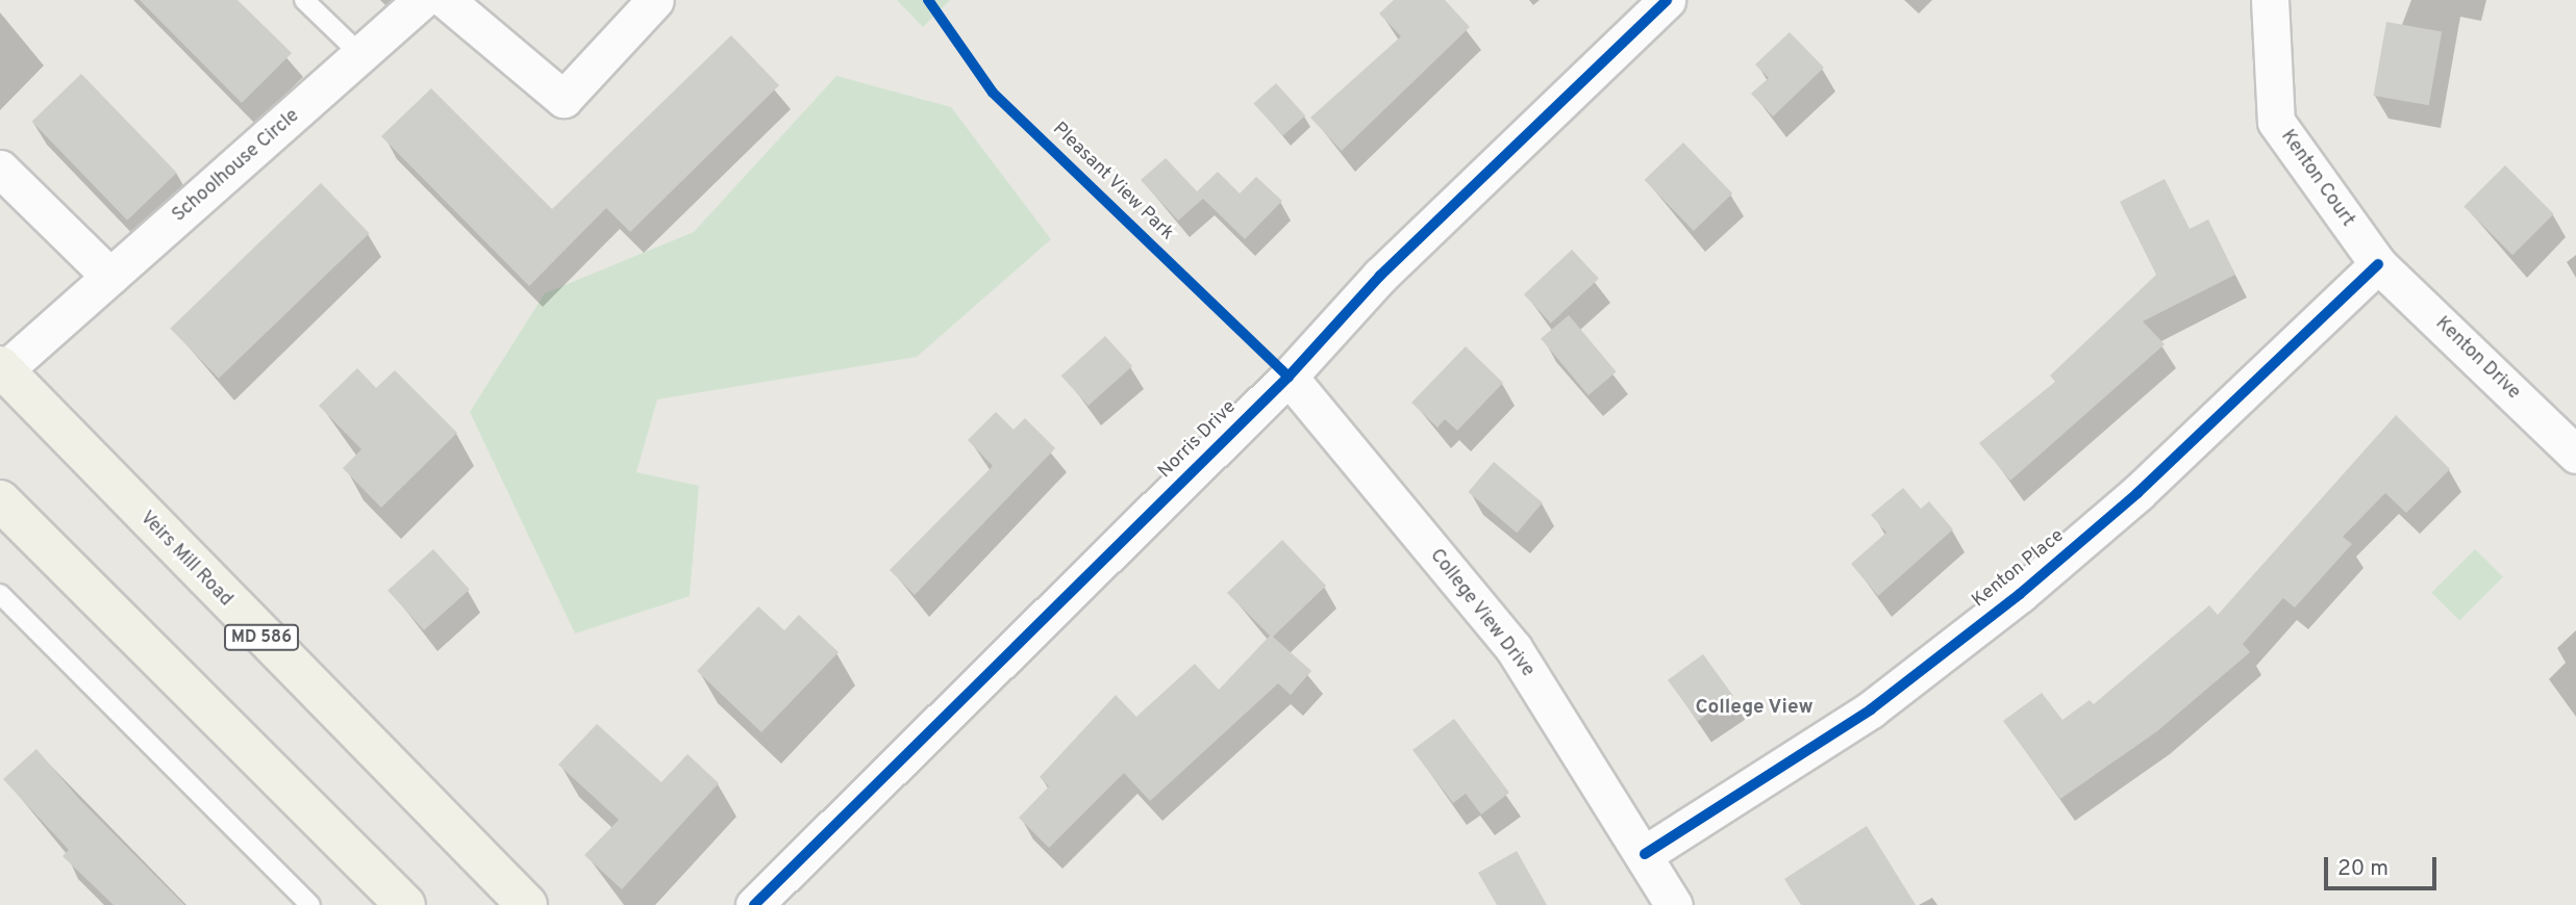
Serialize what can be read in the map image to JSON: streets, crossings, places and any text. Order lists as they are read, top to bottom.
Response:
{
  "streets": {
    "main road": ["Veirs Mill Road", "MD 586"],
    "street": [
      "Schoolhouse Circle",
      "Kenton Court",
      "Kenton Drive",
      "Norris Drive",
      "Kenton Place",
      "College View Drive"
    ],
    "cycle path": ["Pleasant View Park"]
  },
  "crossings": [
    ["Schoolhouse Circle", "Veirs Mill Road"],
    ["Kenton Court", "Kenton Drive"],
    ["Kenton Court", "Kenton Place"],
    ["Kenton Drive", "Kenton Place"],
    ["Norris Drive", "College View Drive"],
    ["Kenton Place", "College View Drive"]
  ],
  "districts": ["College View"],
  "scale_bar": "20 m"
}
